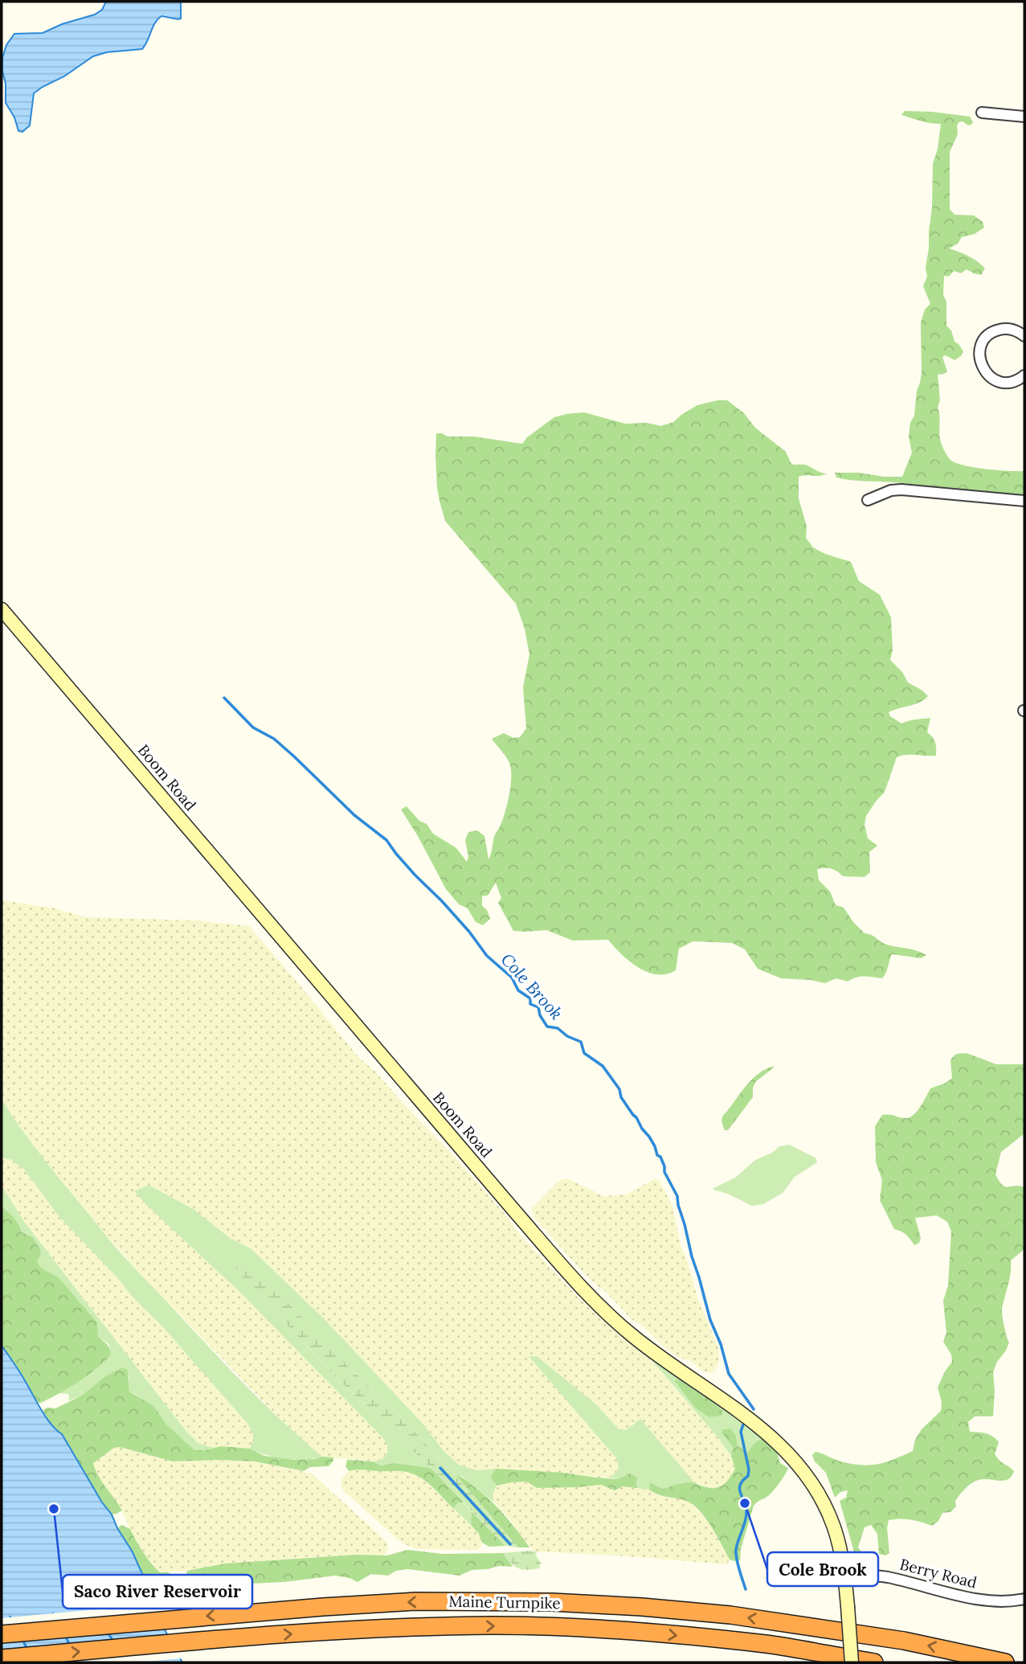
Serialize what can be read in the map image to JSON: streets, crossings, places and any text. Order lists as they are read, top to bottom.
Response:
{
  "streets": {
    "highway": ["Maine Turnpike"],
    "street": ["Boom Road", "Berry Road"]
  },
  "crossings": [
    ["Boom Road", "Berry Road"]
  ],
  "water": ["Cole Brook"],
  "places": ["Cole Brook", "Saco River Reservoir"]
}
